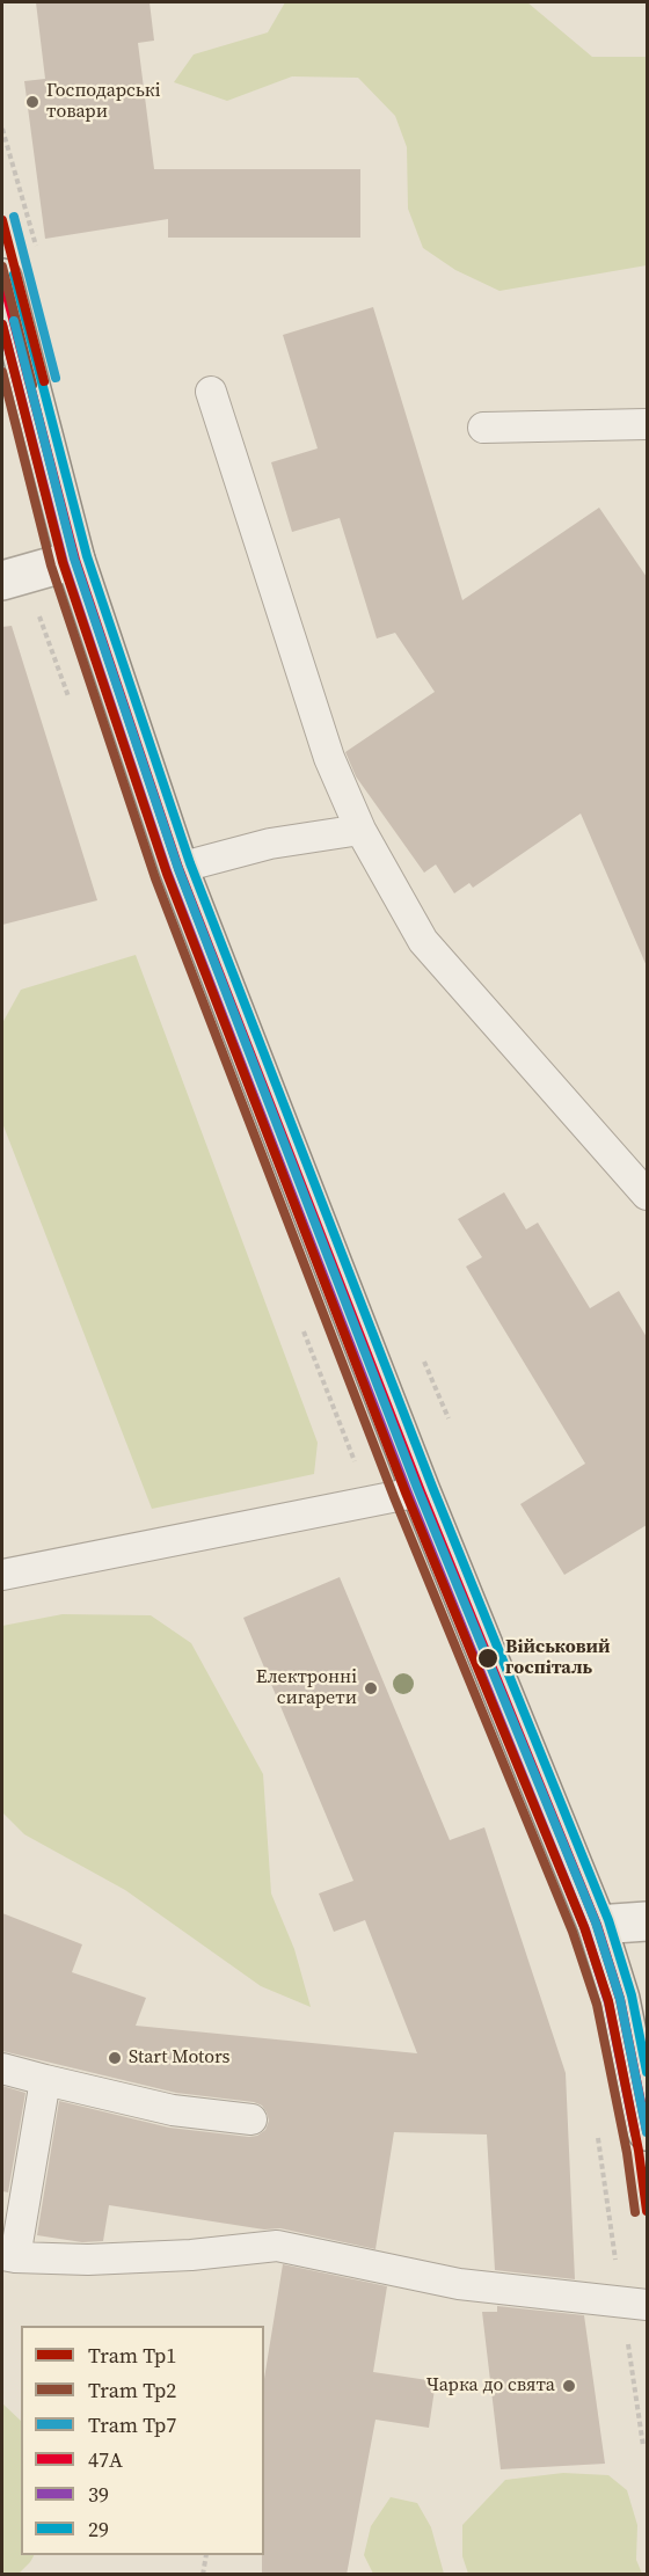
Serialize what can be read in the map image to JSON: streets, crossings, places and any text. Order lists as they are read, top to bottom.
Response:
{
  "places": [
    "Господарські товари",
    "Військовий госпіталь",
    "Електронні сигарети",
    "Start Motors",
    "Чарка до свята"
  ],
  "lines": [
    "tram line Тр7",
    "tram line Тр1",
    "tram line Тр2",
    "transit line 29",
    "transit line 47А",
    "transit line 39"
  ],
  "legend": [
    "Tram Тр1",
    "Tram Тр2",
    "Tram Тр7",
    "47А",
    "39",
    "29"
  ]
}
